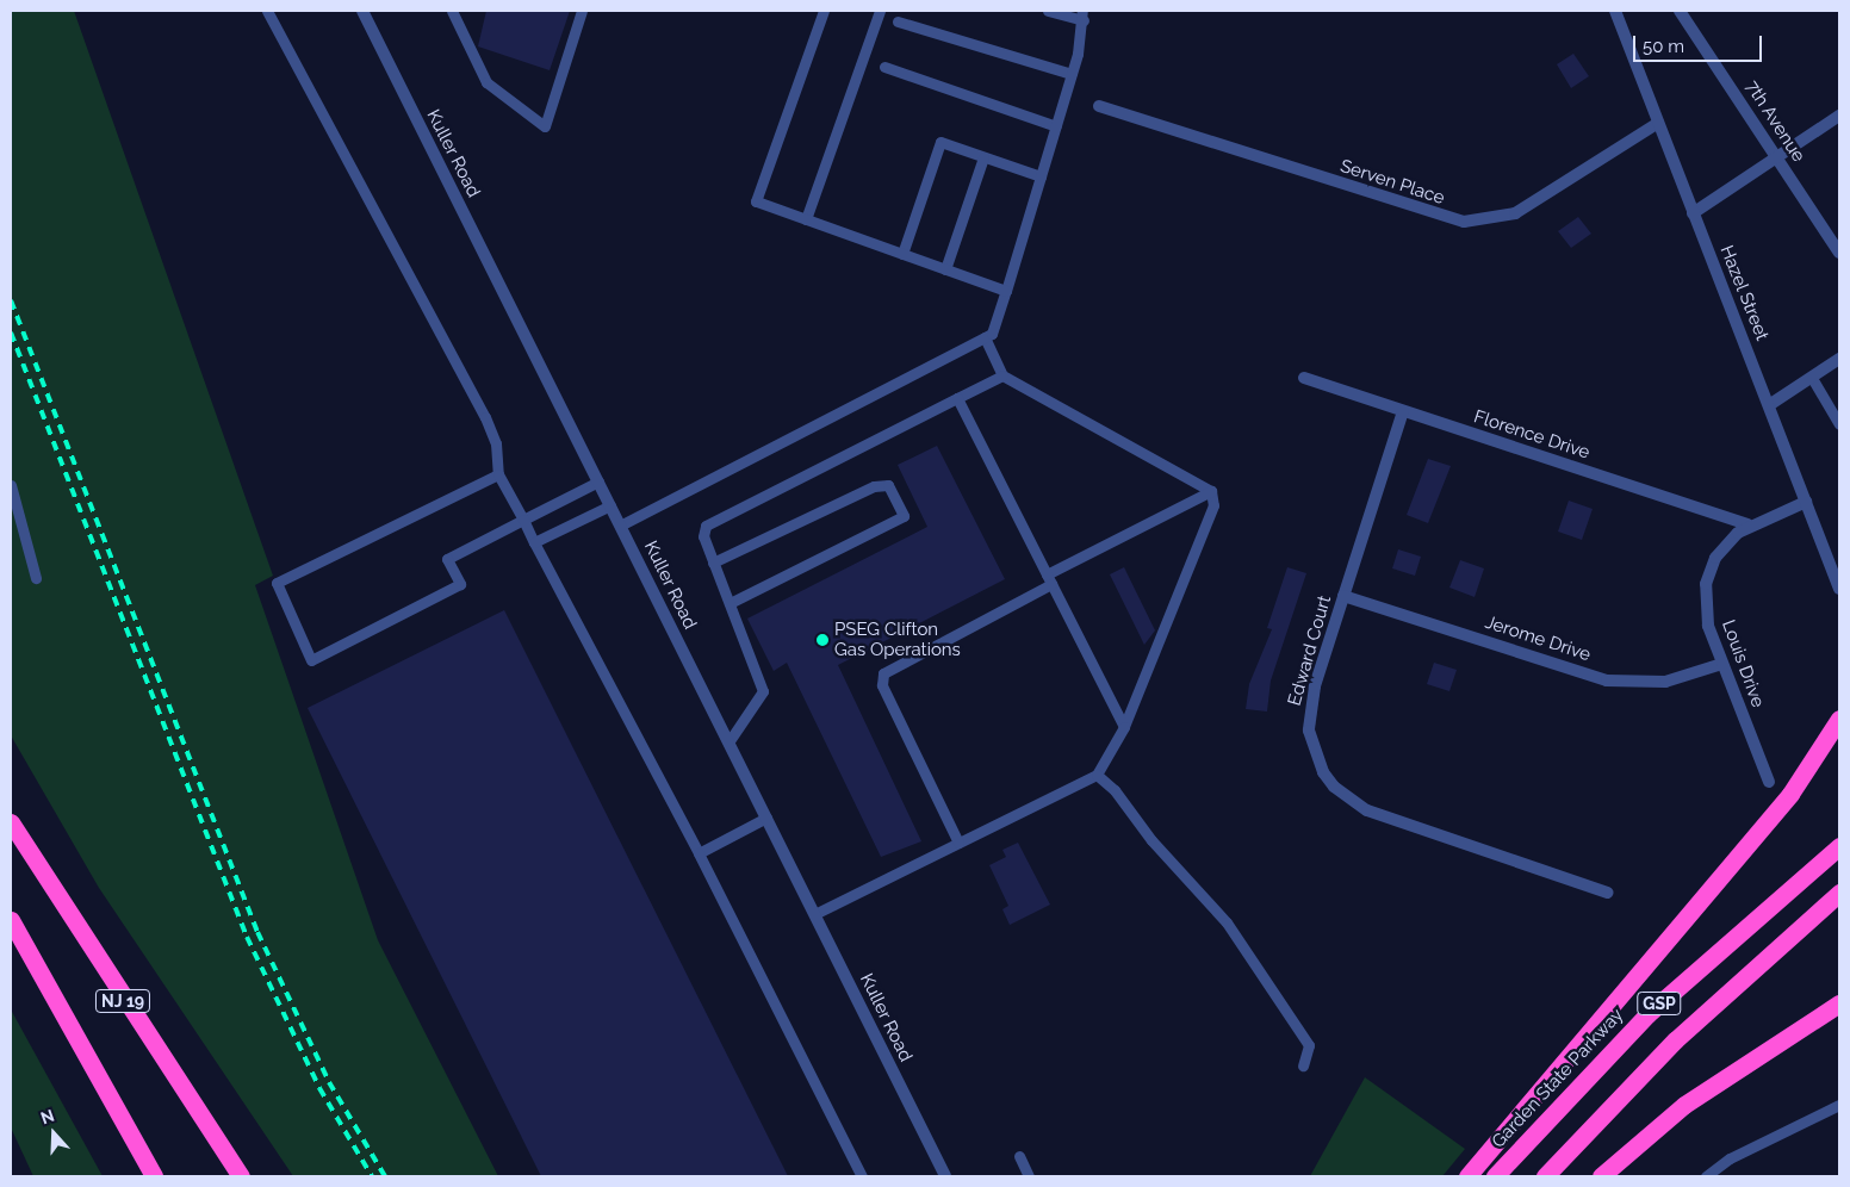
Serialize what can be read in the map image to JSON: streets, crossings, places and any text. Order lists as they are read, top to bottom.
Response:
{
  "streets": {
    "highway": ["NJ 19", "GSP", "Garden State Parkway"],
    "street": [
      "7th Avenue",
      "Kuller Road",
      "Serven Place",
      "Hazel Street",
      "Florence Drive",
      "Jerome Drive",
      "Edward Court",
      "Louis Drive"
    ]
  },
  "crossings": [
    ["Serven Place", "Hazel Street"],
    ["Hazel Street", "Louis Drive"],
    ["Florence Drive", "Edward Court"],
    ["Florence Drive", "Louis Drive"],
    ["Jerome Drive", "Edward Court"],
    ["Jerome Drive", "Louis Drive"]
  ],
  "places": ["PSEG Clifton Gas Operations"],
  "scale_bar": "50 m",
  "north": "top"
}
